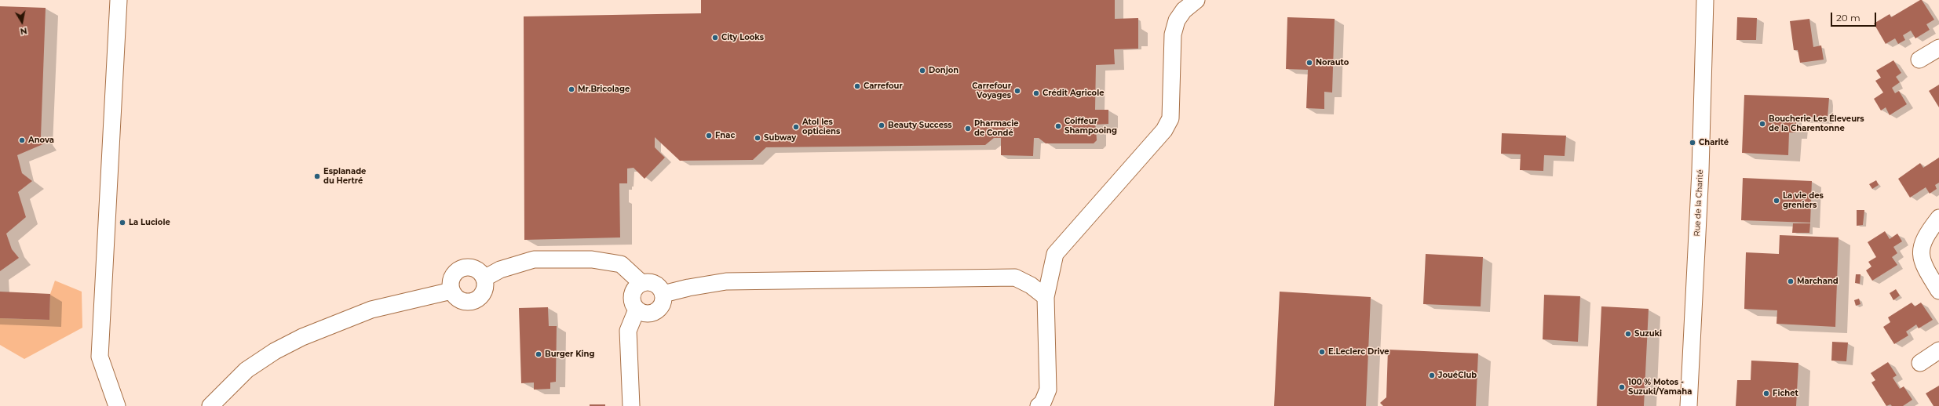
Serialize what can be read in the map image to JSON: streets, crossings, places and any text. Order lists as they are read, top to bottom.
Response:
{
  "streets": {
    "street": ["Rue de la Charité"]
  },
  "places": [
    "City Looks",
    "Norauto",
    "Donjon",
    "Carrefour",
    "Mr.Bricolage",
    "Carrefour Voyages",
    "Crédit Agricole",
    "Boucherie Les Éleveurs de la Charentonne",
    "Beauty Success",
    "Coiffeur Shampooing",
    "Atol les opticiens",
    "Pharmacie de Condé",
    "Fnac",
    "Subway",
    "Anova",
    "Charité",
    "Esplanade du Hertré",
    "La vie des greniers",
    "La Luciole",
    "Marchand",
    "Suzuki",
    "E.Leclerc Drive",
    "Burger King",
    "JouéClub",
    "100 % Motos - Suzuki/Yamaha",
    "Fichet"
  ],
  "scale_bar": "20 m",
  "north": "bottom"
}
